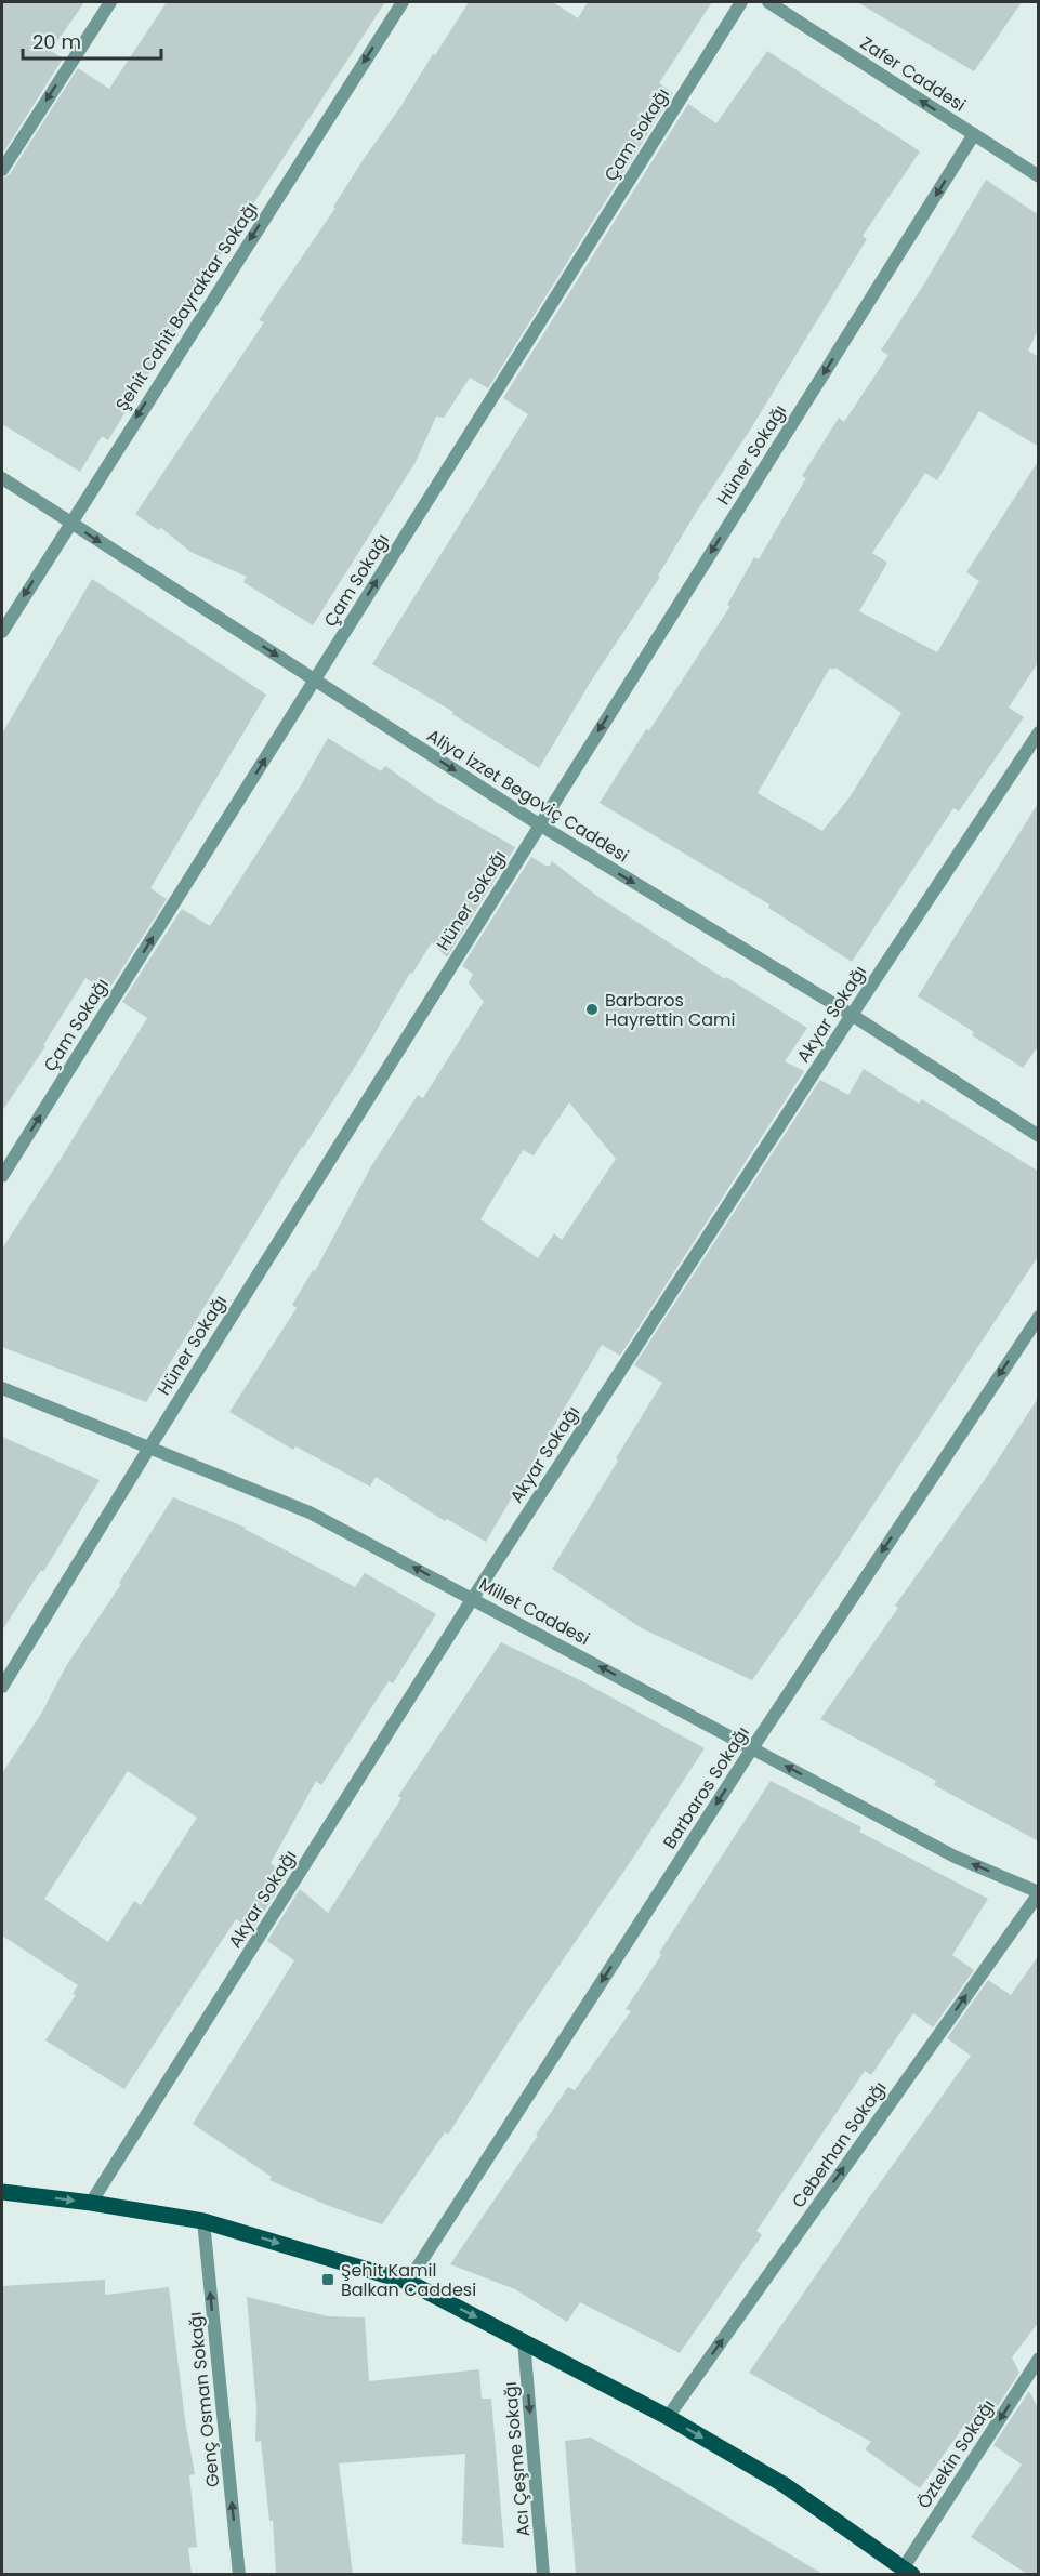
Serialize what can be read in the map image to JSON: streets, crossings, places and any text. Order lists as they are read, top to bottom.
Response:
{
  "streets": {
    "street": [
      "Zafer Caddesi",
      "Çam Sokağı",
      "Şehit Cahit Bayraktar Sokağı",
      "Hüner Sokağı",
      "Aliya İzzet Begoviç Caddesi",
      "Akyar Sokağı",
      "Millet Caddesi",
      "Barbaros Sokağı",
      "Ceberhan Sokağı",
      "Genç Osman Sokağı",
      "Öztekin Sokağı",
      "Acı Çeşme Sokağı"
    ]
  },
  "crossings": [
    ["Zafer Caddesi", "Hüner Sokağı"],
    ["Çam Sokağı", "Aliya İzzet Begoviç Caddesi"],
    ["Şehit Cahit Bayraktar Sokağı", "Aliya İzzet Begoviç Caddesi"],
    ["Hüner Sokağı", "Aliya İzzet Begoviç Caddesi"],
    ["Hüner Sokağı", "Millet Caddesi"],
    ["Aliya İzzet Begoviç Caddesi", "Akyar Sokağı"],
    ["Akyar Sokağı", "Millet Caddesi"],
    ["Millet Caddesi", "Barbaros Sokağı"],
    ["Millet Caddesi", "Ceberhan Sokağı"]
  ],
  "one_way": [
    "Zafer Caddesi",
    "Çam Sokağı",
    "Şehit Cahit Bayraktar Sokağı",
    "Hüner Sokağı",
    "Aliya İzzet Begoviç Caddesi",
    "Millet Caddesi",
    "Barbaros Sokağı",
    "Ceberhan Sokağı",
    "Genç Osman Sokağı",
    "Öztekin Sokağı",
    "Acı Çeşme Sokağı"
  ],
  "places": {
    "other": ["Barbaros Hayrettin Cami"],
    "transit": ["Şehit Kamil Balkan Caddesi"]
  },
  "scale_bar": "20 m"
}
